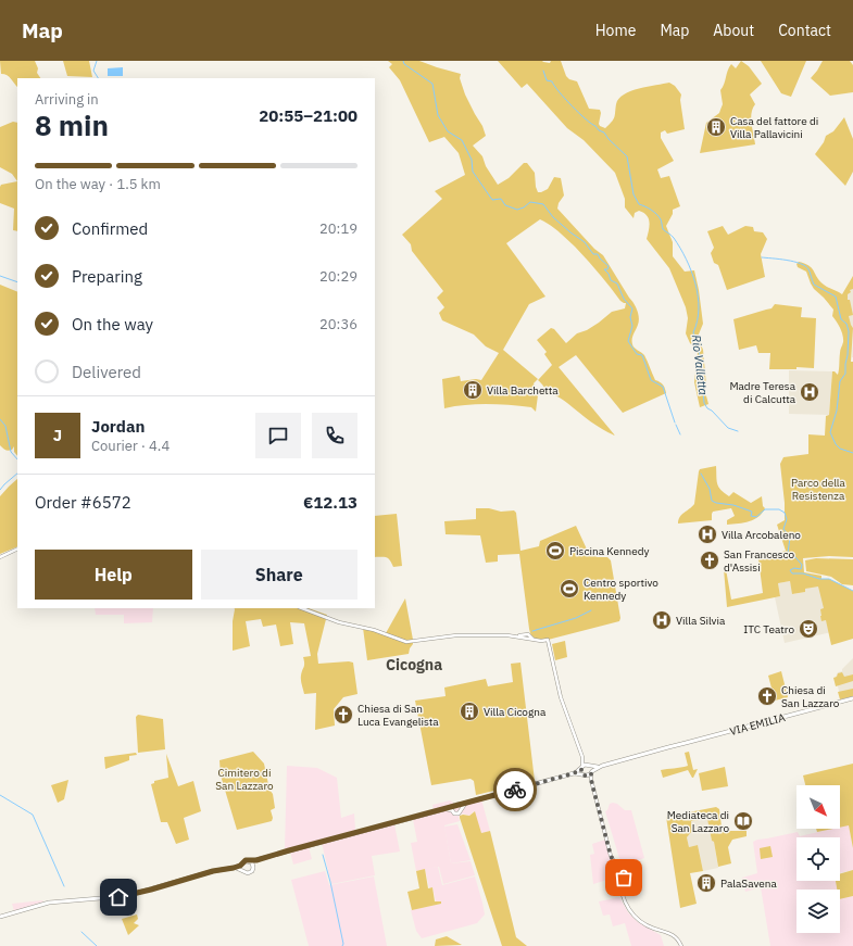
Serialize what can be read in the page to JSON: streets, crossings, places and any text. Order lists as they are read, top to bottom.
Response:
{
  "streets": {
    "main road": ["VIA EMILIA"]
  },
  "districts": ["Cicogna"],
  "water": ["Rio Valletta"],
  "parks": ["Parco della Resistenza", "Cimitero di San Lazzaro"],
  "places": {
    "building": [
      "Casa del fattore di Villa Pallavicini",
      "Villa Barchetta",
      "Villa Cicogna",
      "PalaSavena"
    ],
    "hospital": ["Madre Teresa di Calcutta", "Villa Arcobaleno", "Villa Silvia"],
    "sports": ["Piscina Kennedy", "Centro sportivo Kennedy"],
    "church": ["San Francesco d'Assisi", "Chiesa di San Lazzaro", "Chiesa di San Luca Evangelista"],
    "theatre": ["ITC Teatro"],
    "library": ["Mediateca di San Lazzaro"]
  },
  "north": "bottom right",
  "page": {
    "header": "Map",
    "nav": [
      "Home",
      "Map",
      "About",
      "Contact"
    ],
    "heading": ["8 min", "Arriving in", "20:55–21:00"],
    "panel": [
      "Jordan",
      "Courier · 4.4",
      "Order #6572",
      "€12.13"
    ],
    "bar": "On the way · 1.5 km",
    "list": [
      ["Confirmed", "20:19"],
      ["Preparing", "20:29"],
      ["On the way", "20:36"],
      "Delivered"
    ],
    "round": "J",
    "buttons": ["Help", "Share"]
  }
}
